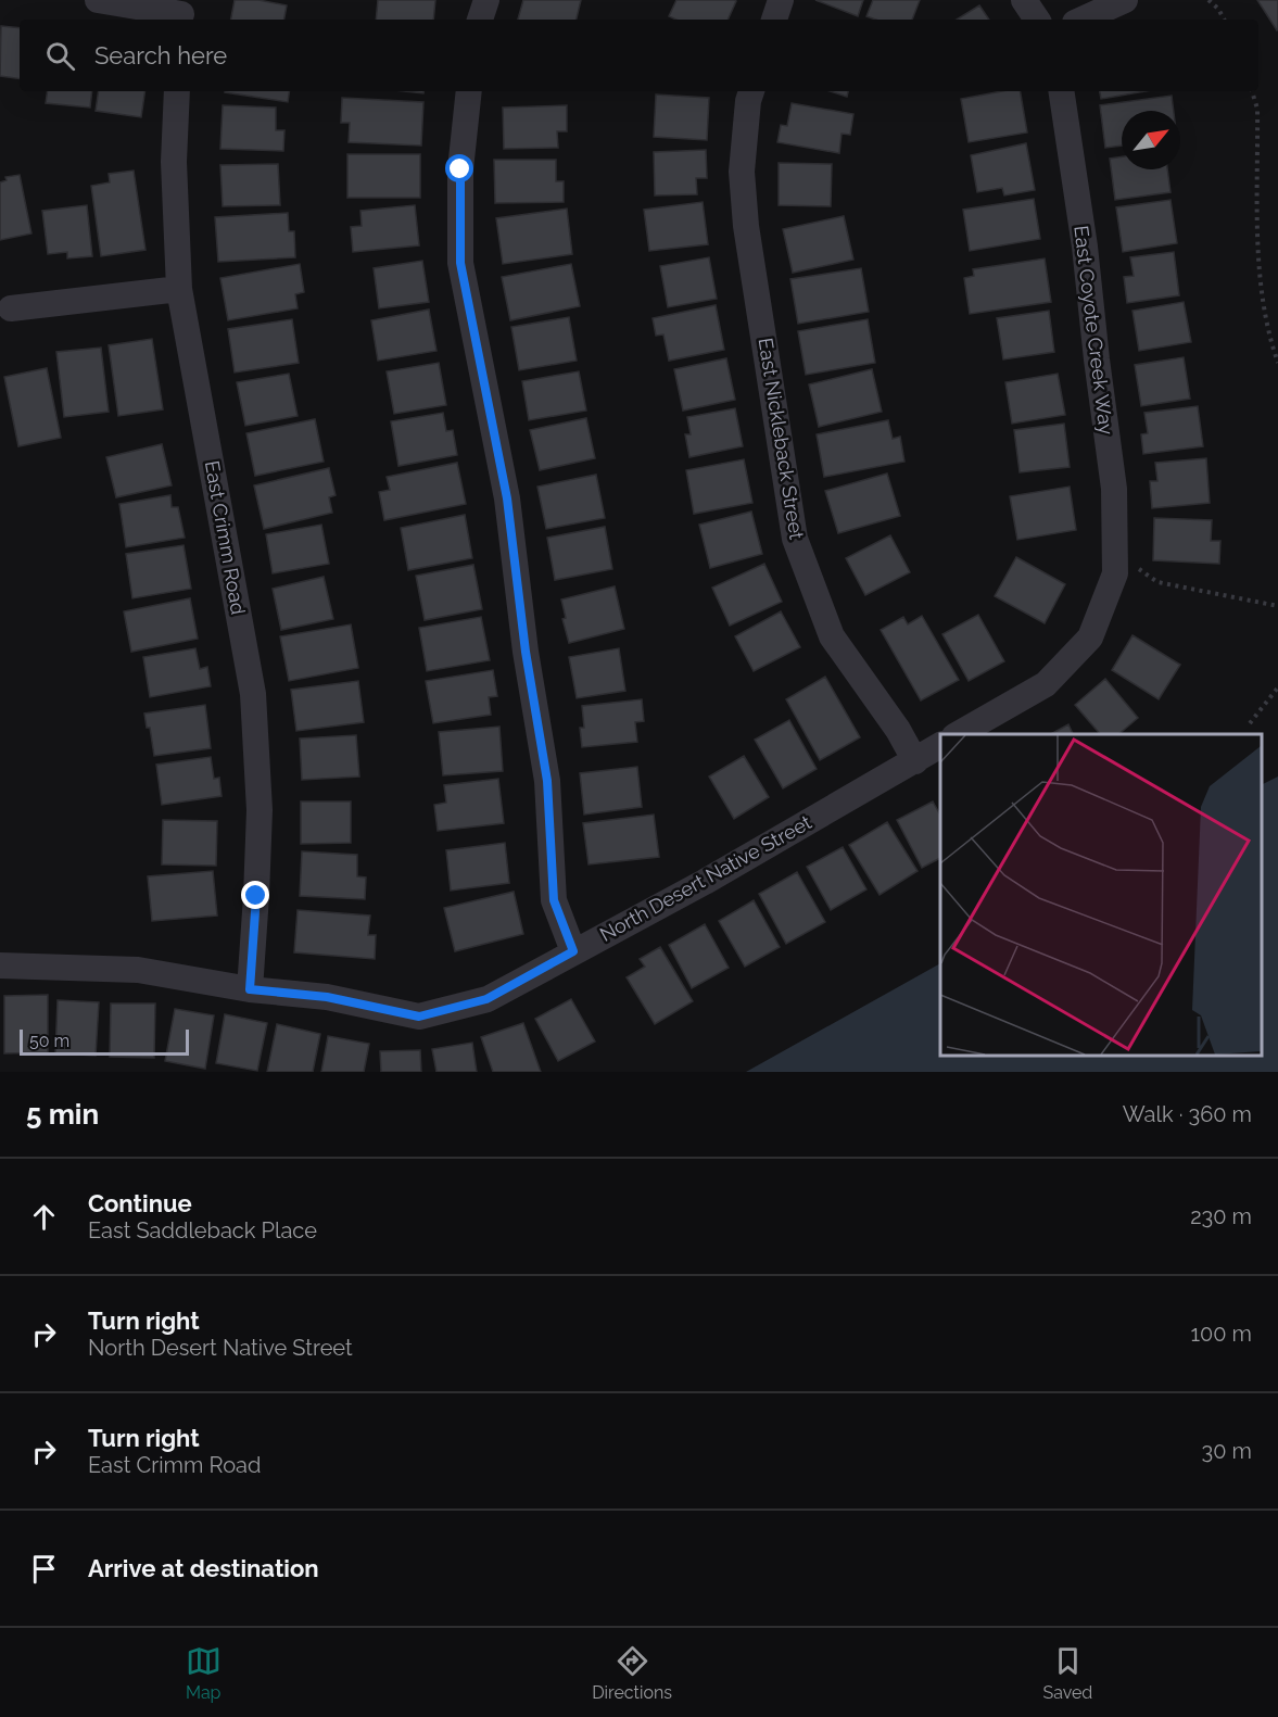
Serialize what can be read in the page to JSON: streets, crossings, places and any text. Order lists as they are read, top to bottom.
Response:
{
  "streets": {
    "street": [
      "East Coyote Creek Way",
      "East Nickleback Street",
      "East Crimm Road",
      "North Desert Native Street"
    ]
  },
  "crossings": [
    ["East Nickleback Street", "North Desert Native Street"],
    ["East Crimm Road", "North Desert Native Street"]
  ],
  "scale_bar": "50 m",
  "north": "top right",
  "page": {
    "search": "Search here",
    "scale": "50 m",
    "heading": ["5 min", "Walk · 360 m"],
    "list": [
      ["Continue", "East Saddleback Place", "230 m"],
      ["Turn right", "North Desert Native Street", "100 m"],
      ["Turn right", "East Crimm Road", "30 m"],
      "Arrive at destination"
    ],
    "nav": ["Map", "Directions", "Saved"]
  }
}
